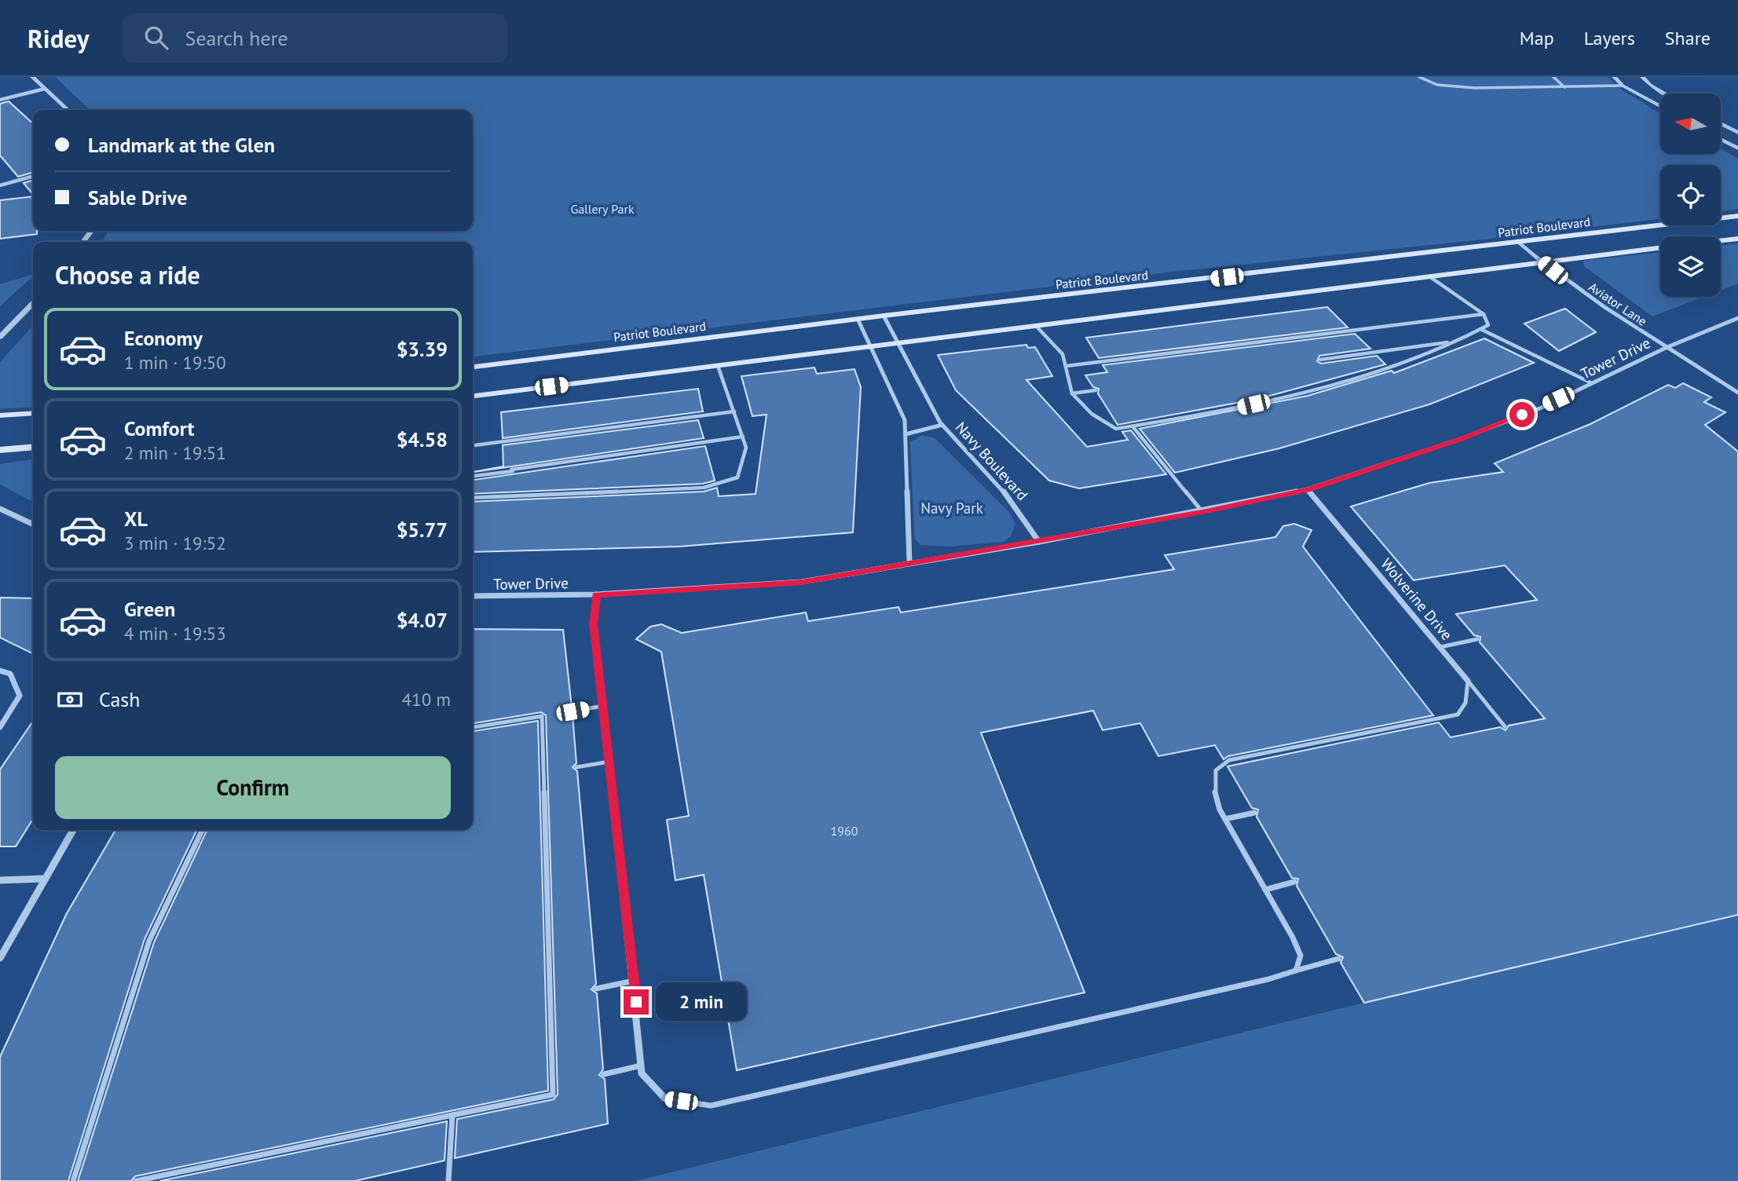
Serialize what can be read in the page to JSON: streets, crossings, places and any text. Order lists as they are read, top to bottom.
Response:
{
  "streets": {
    "main road": ["Patriot Boulevard"],
    "street": [
      "Aviator Lane",
      "Tower Drive",
      "Navy Boulevard",
      "Wolverine Drive"
    ]
  },
  "crossings": [
    ["Patriot Boulevard", "Aviator Lane"],
    ["Patriot Boulevard", "Navy Boulevard"],
    ["Aviator Lane", "Tower Drive"],
    ["Tower Drive", "Navy Boulevard"],
    ["Tower Drive", "Wolverine Drive"]
  ],
  "parks": ["Gallery Park", "Navy Park"],
  "house_numbers": ["1960"],
  "north": "left",
  "page": {
    "header": "Ridey",
    "search": "Search here",
    "nav": ["Map", "Layers", "Share"],
    "banner": ["Landmark at the Glen", "Sable Drive"],
    "heading": "Choose a ride",
    "list": [
      {
        "name": "Economy",
        "note": "1 min · 19:50",
        "value": "$3.39"
      },
      {
        "name": "Comfort",
        "note": "2 min · 19:51",
        "value": "$4.58"
      },
      {
        "name": "XL",
        "note": "3 min · 19:52",
        "value": "$5.77"
      },
      {
        "name": "Green",
        "note": "4 min · 19:53",
        "value": "$4.07"
      }
    ],
    "pay": ["Cash", "410 m"],
    "buttons": "Confirm",
    "bubble": "2 min"
  }
}
